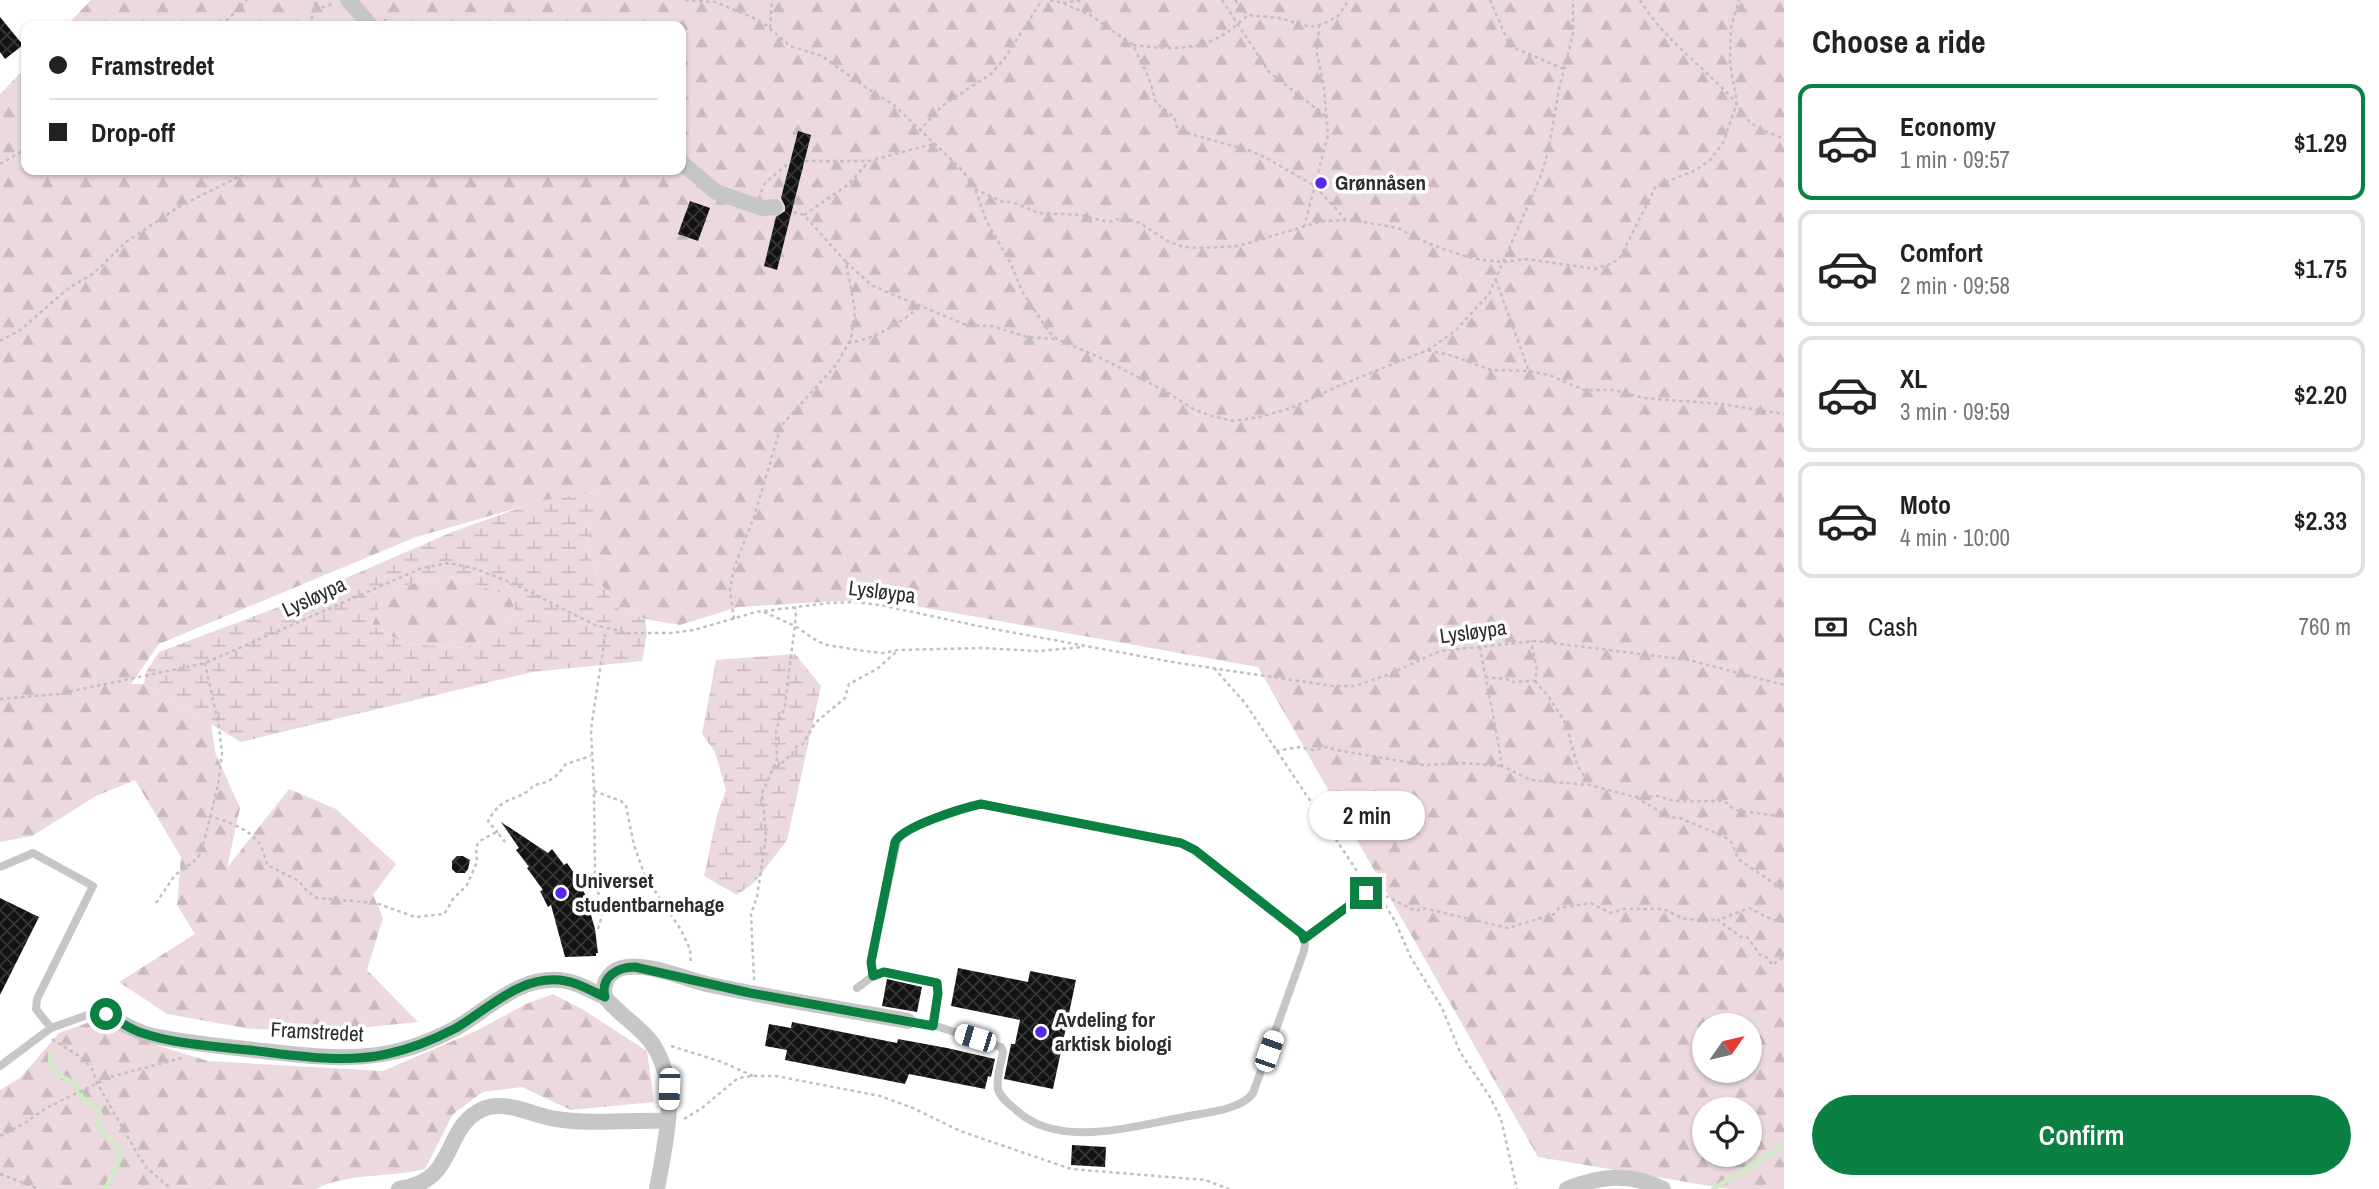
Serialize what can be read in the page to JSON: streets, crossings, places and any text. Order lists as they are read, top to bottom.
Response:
{
  "streets": {
    "street": ["Framstredet"],
    "path": ["Lysløypa"]
  },
  "places": ["Grønnåsen", "Universet studentbarnehage", "Avdeling for arktisk biologi"],
  "north": "top right",
  "page": {
    "heading": "Choose a ride",
    "banner": ["Framstredet", "Drop-off"],
    "list": [
      {
        "name": "Economy",
        "note": "1 min · 09:57",
        "value": "$1.29"
      },
      {
        "name": "Comfort",
        "note": "2 min · 09:58",
        "value": "$1.75"
      },
      {
        "name": "XL",
        "note": "3 min · 09:59",
        "value": "$2.20"
      },
      {
        "name": "Moto",
        "note": "4 min · 10:00",
        "value": "$2.33"
      }
    ],
    "pay": ["Cash", "760 m"],
    "bubble": "2 min",
    "buttons": "Confirm"
  }
}
